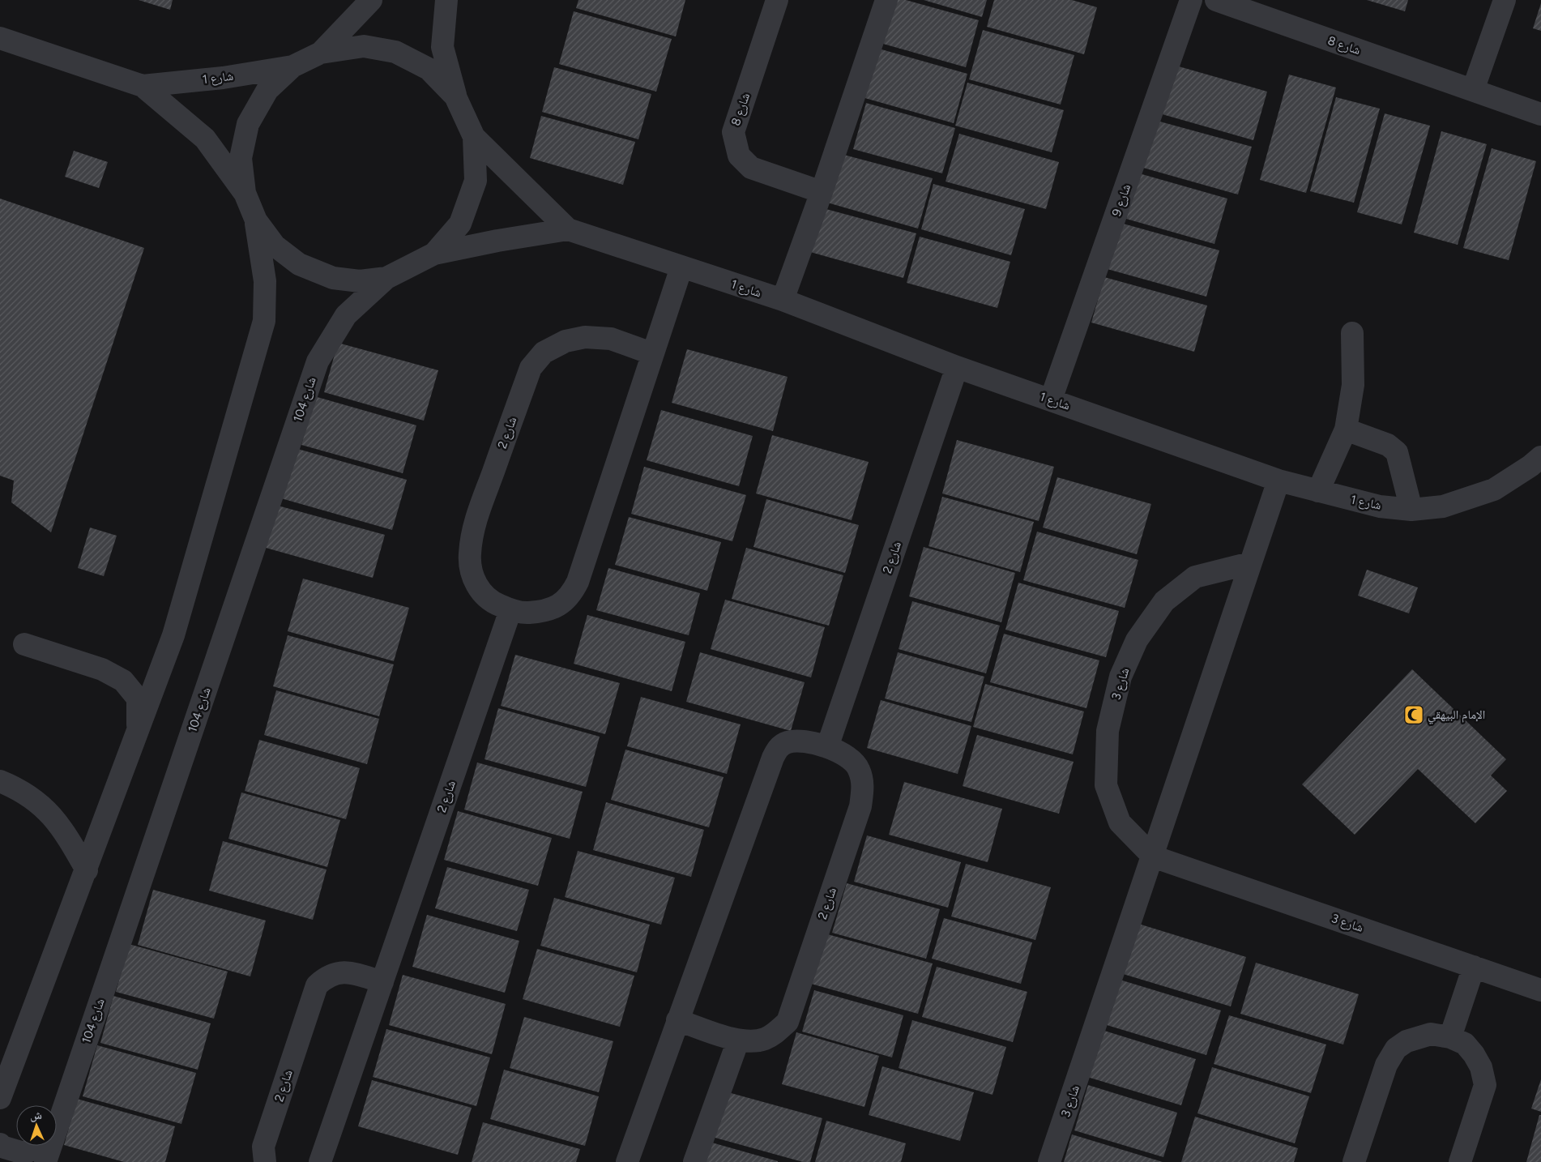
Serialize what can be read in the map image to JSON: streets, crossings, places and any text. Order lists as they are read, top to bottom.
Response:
{
  "streets": {
    "street": [
      "شارع 8",
      "شارع 1",
      "شارع 9",
      "شارع 104",
      "شارع 2",
      "شارع 3"
    ]
  },
  "crossings": [
    ["شارع 1", "شارع 9"],
    ["شارع 1", "شارع 2"],
    ["شارع 1", "شارع 3"]
  ],
  "places": {
    "mosque": ["الإمام البيهقي"]
  },
  "north": "top"
}
